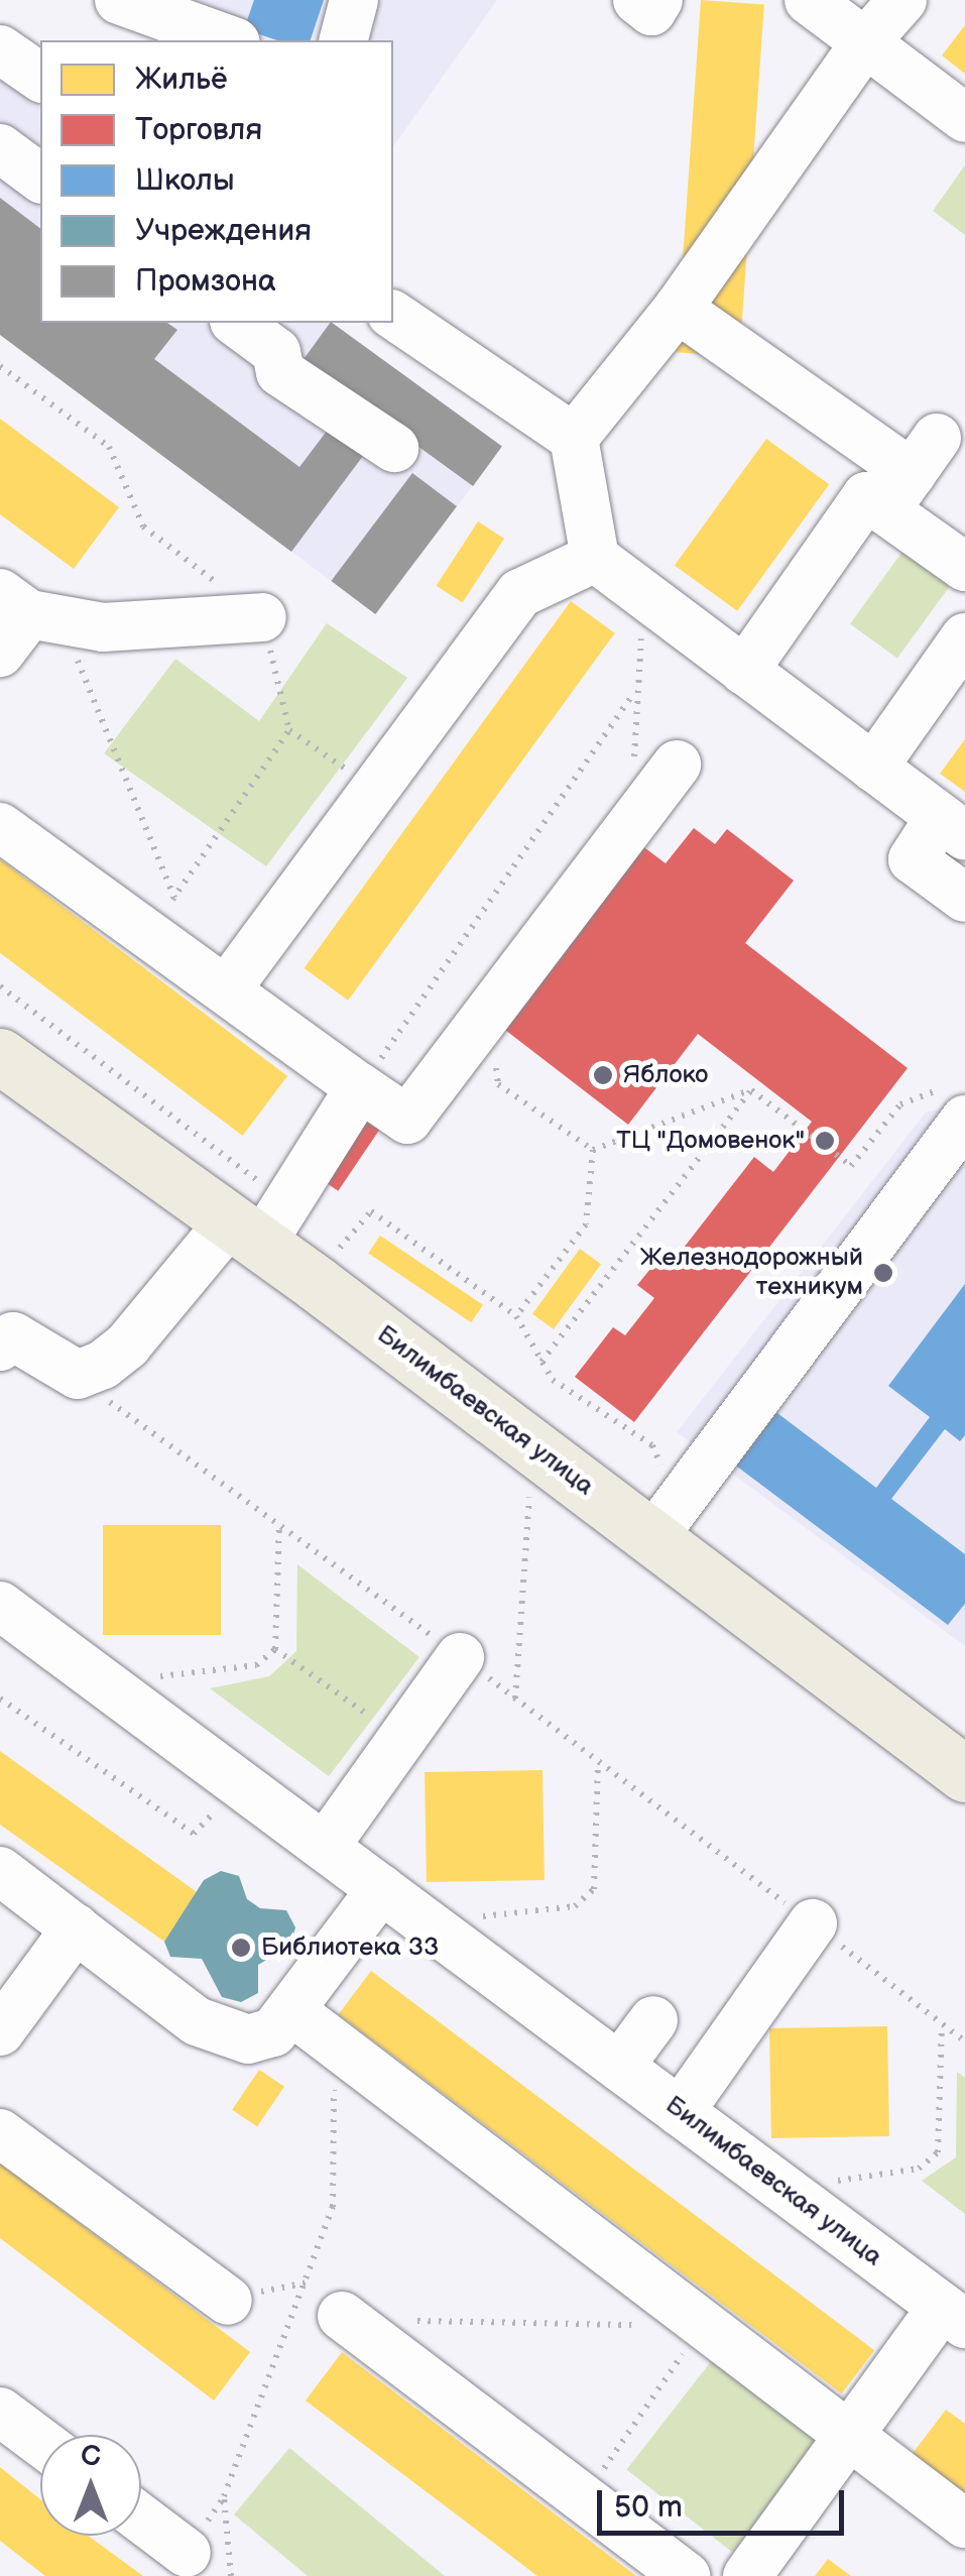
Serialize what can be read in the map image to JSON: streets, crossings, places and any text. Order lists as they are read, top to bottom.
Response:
{
  "streets": {
    "main road": ["Билимбаевская улица"]
  },
  "places": [
    "Яблоко",
    "ТЦ \"Домовенок\"",
    "Железнодорожный техникум",
    "Библиотека 33"
  ],
  "legend": [
    "Жильё",
    "Торговля",
    "Школы",
    "Учреждения",
    "Промзона"
  ],
  "scale_bar": "50 m",
  "north": "top"
}
